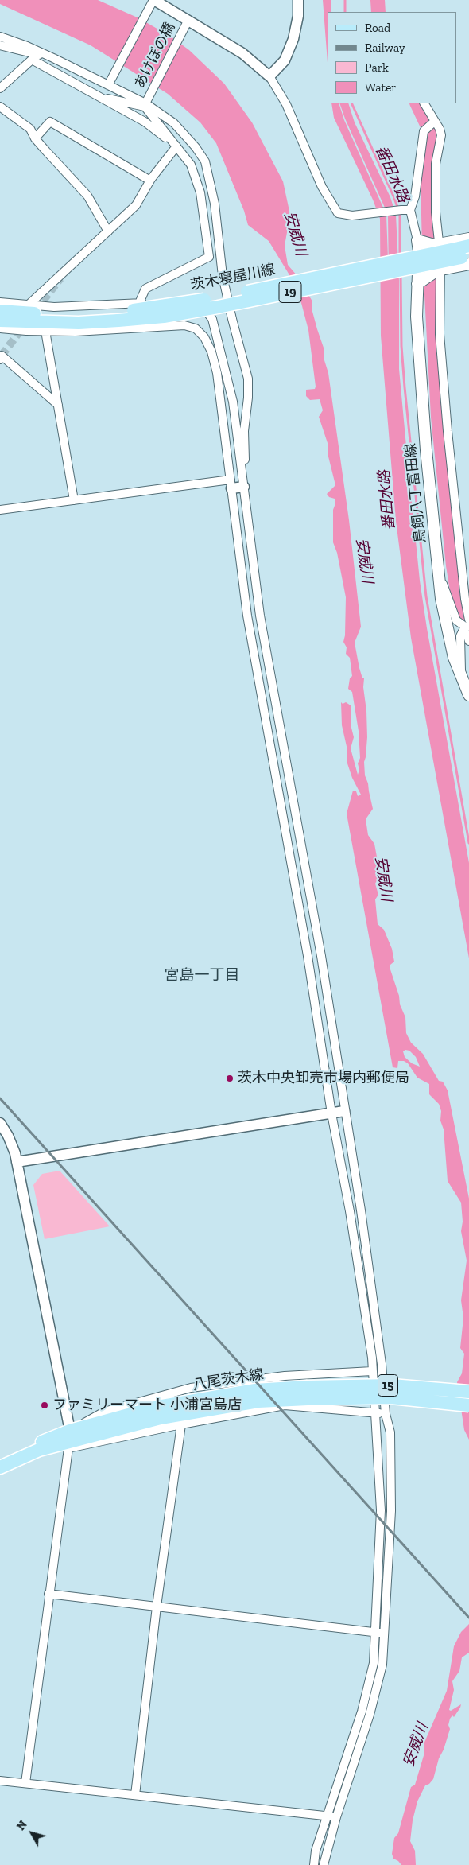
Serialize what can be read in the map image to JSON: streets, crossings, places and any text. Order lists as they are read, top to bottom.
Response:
{
  "streets": {
    "main road": [
      "茨木寝屋川線",
      "19",
      "鳥飼八丁富田線",
      "八尾茨木線",
      "15"
    ],
    "street": ["あけぼの橋"]
  },
  "districts": ["宮島一丁目"],
  "water": ["番田水路", "安威川"],
  "places": ["茨木中央卸売市場内郵便局", "ファミリーマート 小浦宮島店"],
  "legend": [
    "Road",
    "Railway",
    "Park",
    "Water"
  ],
  "north": "top left"
}
